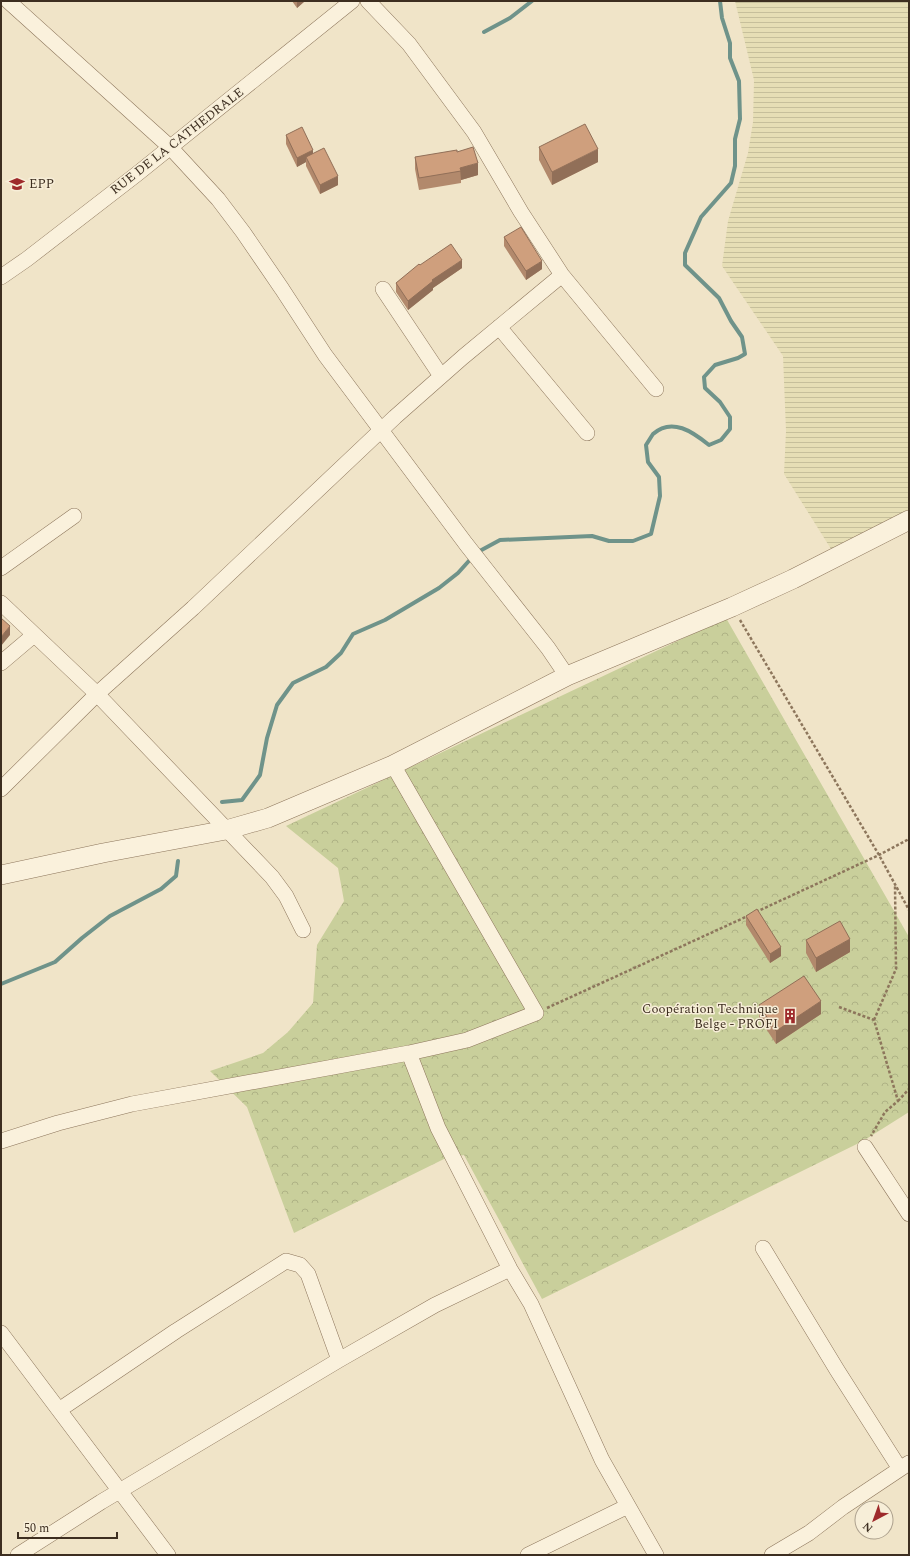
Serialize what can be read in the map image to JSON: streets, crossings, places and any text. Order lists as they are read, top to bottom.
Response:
{
  "streets": {
    "street": ["RUE DE LA CATHEDRALE"]
  },
  "places": {
    "school or university": ["EPP"],
    "building": ["Coopération Technique Belge - PROFI"]
  },
  "scale_bar": "50 m",
  "north": "bottom left"
}
